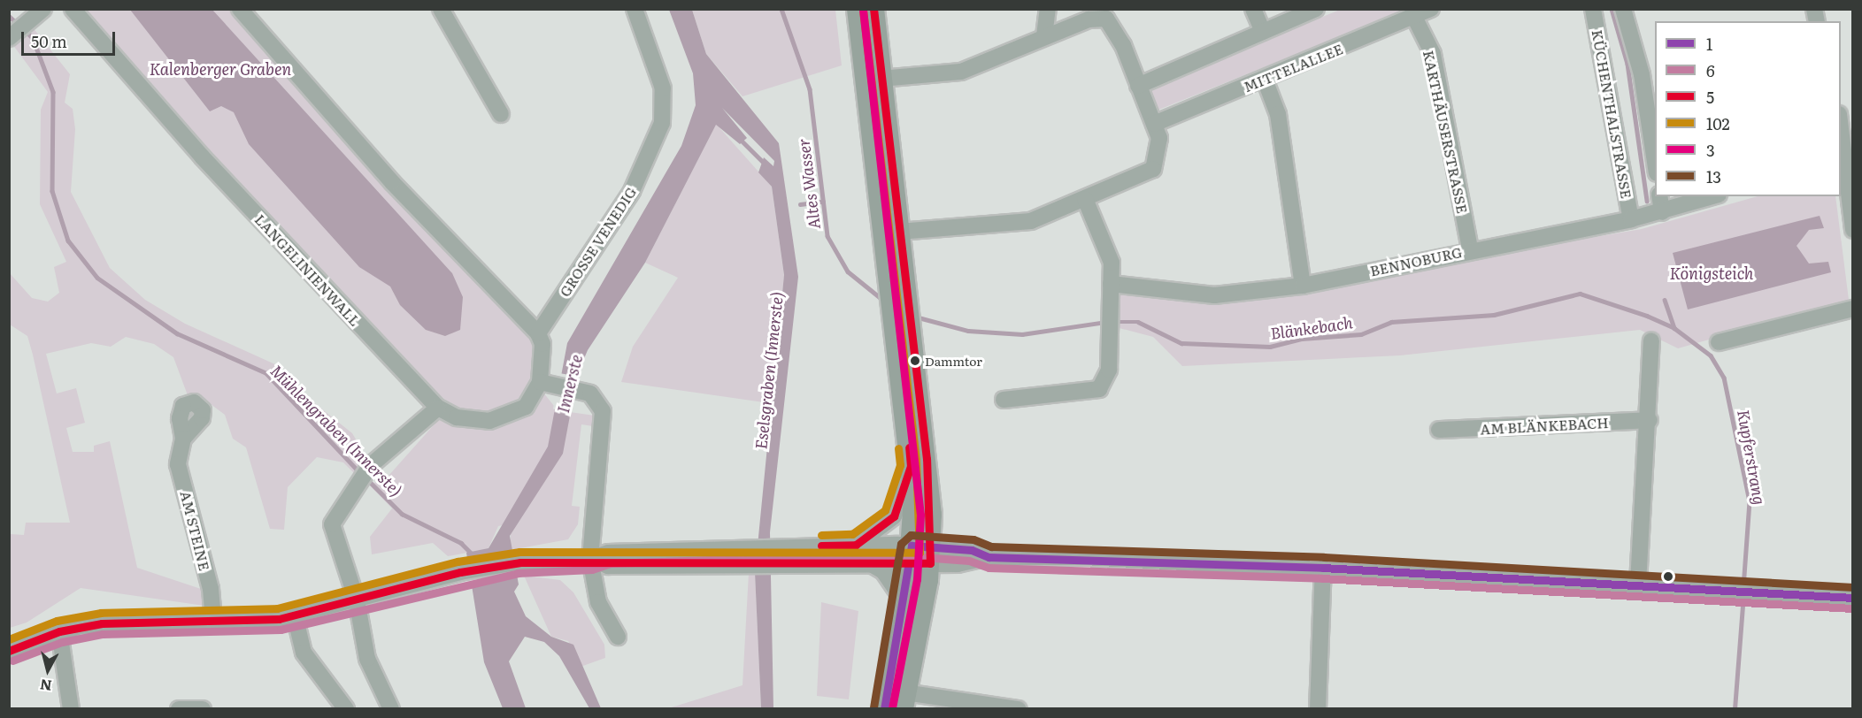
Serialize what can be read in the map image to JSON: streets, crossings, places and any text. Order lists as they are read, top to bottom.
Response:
{
  "streets": {
    "street": [
      "MITTELALLEE",
      "KÜCHENTHALSTRASSE",
      "KARTHÄUSERSTRASSE",
      "GROSSE VENEDIG",
      "BENNOBURG",
      "LANGELINIENWALL",
      "AM BLÄNKEBACH",
      "AM STEINE"
    ]
  },
  "crossings": [
    ["MITTELALLEE", "KARTHÄUSERSTRASSE"],
    ["KÜCHENTHALSTRASSE", "BENNOBURG"],
    ["KARTHÄUSERSTRASSE", "BENNOBURG"]
  ],
  "water": [
    "Kalenberger Graben",
    "Altes Wasser",
    "Königsteich",
    "Blänkebach",
    "Eselsgraben (Innerste)",
    "Innerste",
    "Mühlengraben (Innerste)",
    "Kupferstrang"
  ],
  "places": ["Dammtor"],
  "lines": [
    "transit line 5",
    "transit line 102",
    "transit line 3",
    "transit line 13",
    "transit line 1",
    "transit line 6"
  ],
  "legend": [
    "1",
    "6",
    "5",
    "102",
    "3",
    "13"
  ],
  "scale_bar": "50 m",
  "north": "bottom"
}
